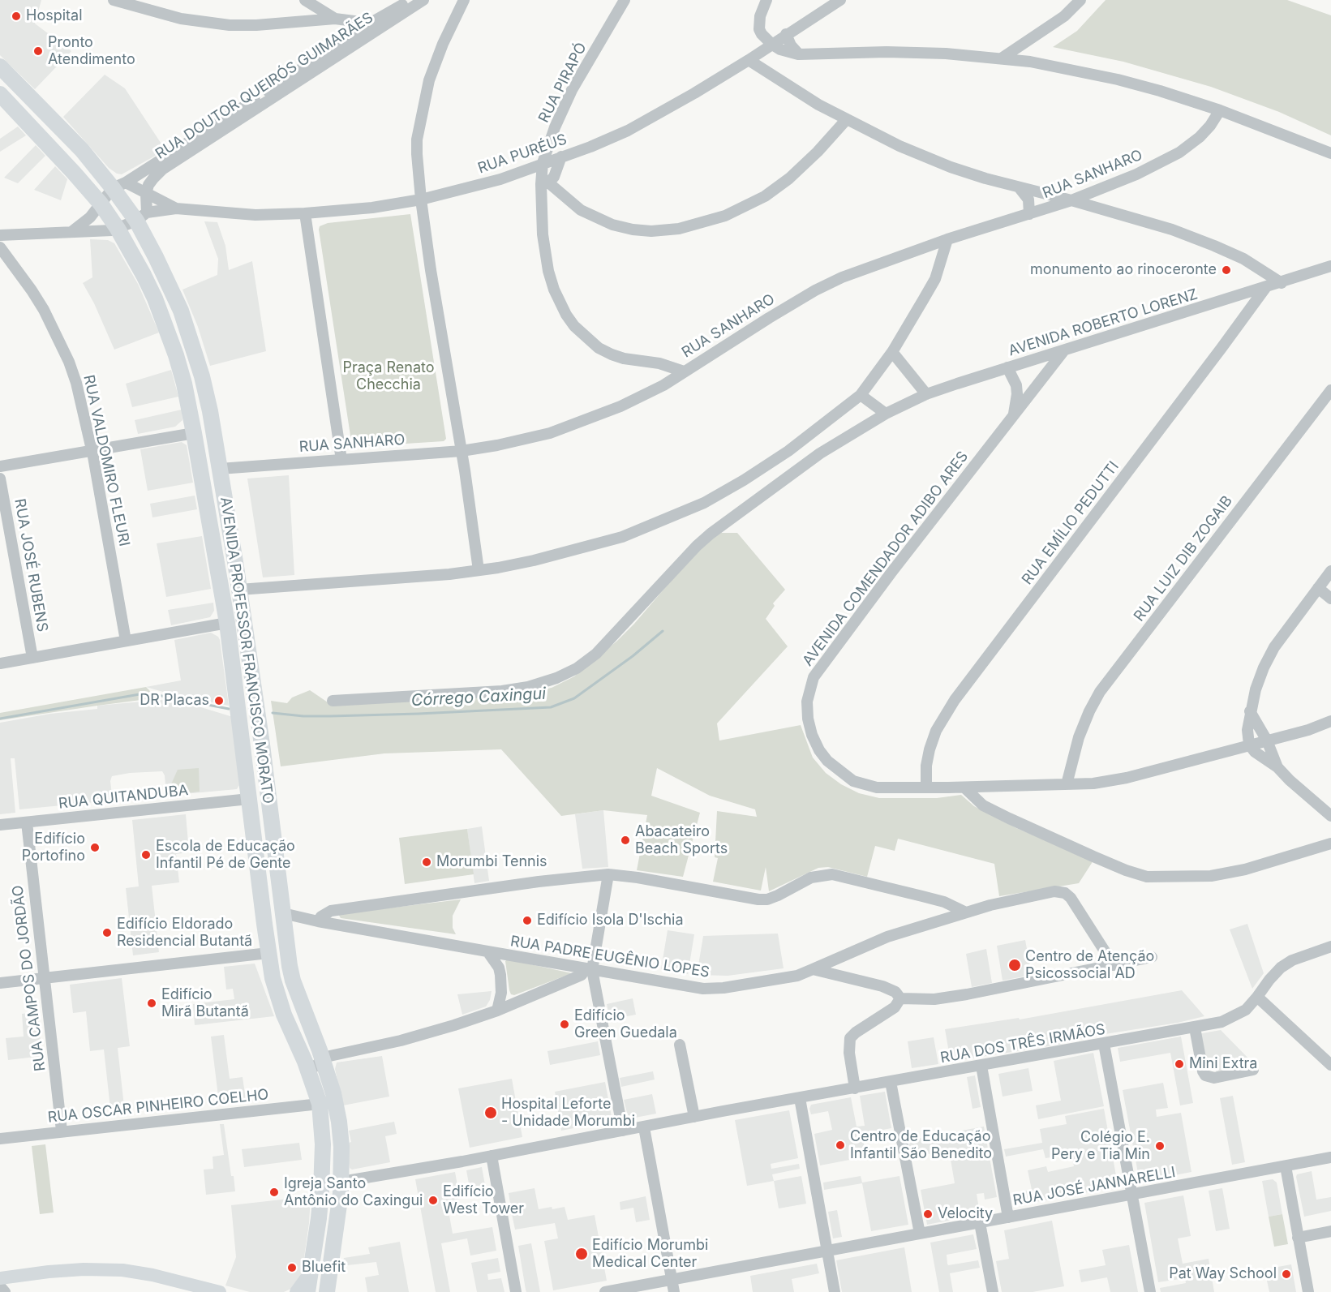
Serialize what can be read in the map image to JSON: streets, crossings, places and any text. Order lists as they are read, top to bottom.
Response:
{
  "streets": {
    "highway": ["AVENIDA PROFESSOR FRANCISCO MORATO"],
    "street": [
      "RUA PIRAPÓ",
      "RUA DOUTOR QUEIRÓS GUIMARÃES",
      "RUA PURÉUS",
      "RUA SANHARO",
      "AVENIDA ROBERTO LORENZ",
      "RUA VALDOMIRO FLEURI",
      "RUA EMÍLIO PEDUTTI",
      "AVENIDA COMENDADOR ADIBO ARES",
      "RUA LUIZ DIB ZOGAIB",
      "RUA JOSÉ RUBENS",
      "RUA QUITANDUBA",
      "RUA PADRE EUGÊNIO LOPES",
      "RUA CAMPOS DO JORDÃO",
      "RUA DOS TRÊS IRMÃOS",
      "RUA OSCAR PINHEIRO COELHO",
      "RUA JOSÉ JANNARELLI"
    ]
  },
  "crossings": [
    ["RUA PIRAPÓ", "RUA PURÉUS"],
    ["RUA PIRAPÓ", "RUA SANHARO"],
    ["RUA DOUTOR QUEIRÓS GUIMARÃES", "RUA PURÉUS"],
    ["RUA DOUTOR QUEIRÓS GUIMARÃES", "AVENIDA PROFESSOR FRANCISCO MORATO"],
    ["RUA PURÉUS", "AVENIDA PROFESSOR FRANCISCO MORATO"],
    ["RUA SANHARO", "AVENIDA PROFESSOR FRANCISCO MORATO"],
    ["AVENIDA ROBERTO LORENZ", "RUA EMÍLIO PEDUTTI"],
    ["AVENIDA ROBERTO LORENZ", "AVENIDA COMENDADOR ADIBO ARES"],
    ["RUA EMÍLIO PEDUTTI", "AVENIDA COMENDADOR ADIBO ARES"],
    ["AVENIDA COMENDADOR ADIBO ARES", "RUA LUIZ DIB ZOGAIB"],
    ["AVENIDA PROFESSOR FRANCISCO MORATO", "RUA QUITANDUBA"],
    ["AVENIDA PROFESSOR FRANCISCO MORATO", "RUA PADRE EUGÊNIO LOPES"],
    ["AVENIDA PROFESSOR FRANCISCO MORATO", "RUA DOS TRÊS IRMÃOS"],
    ["AVENIDA PROFESSOR FRANCISCO MORATO", "RUA OSCAR PINHEIRO COELHO"],
    ["RUA QUITANDUBA", "RUA CAMPOS DO JORDÃO"],
    ["RUA CAMPOS DO JORDÃO", "RUA OSCAR PINHEIRO COELHO"]
  ],
  "water": ["Córrego Caxingui"],
  "parks": ["Praça Renato Checchia"],
  "places": [
    "Hospital",
    "Pronto Atendimento",
    "monumento ao rinoceronte",
    "DR Placas",
    "Abacateiro Beach Sports",
    "Edifício Portofino",
    "Escola de Educação Infantil Pé de Gente",
    "Morumbi Tennis",
    "Edifício Isola D'Ischia",
    "Edifício Eldorado Residencial Butantã",
    "Centro de Atenção Psicossocial AD",
    "Edifício Mirã Butantã",
    "Edifício Green Guedala",
    "Mini Extra",
    "Hospital Leforte - Unidade Morumbi",
    "Centro de Educação Infantil São Benedito",
    "Colégio E. Pery e Tia Min",
    "Igreja Santo Antônio do Caxingui",
    "Edifício West Tower",
    "Velocity",
    "Edifício Morumbi Medical Center",
    "Bluefit",
    "Pat Way School"
  ]
}
